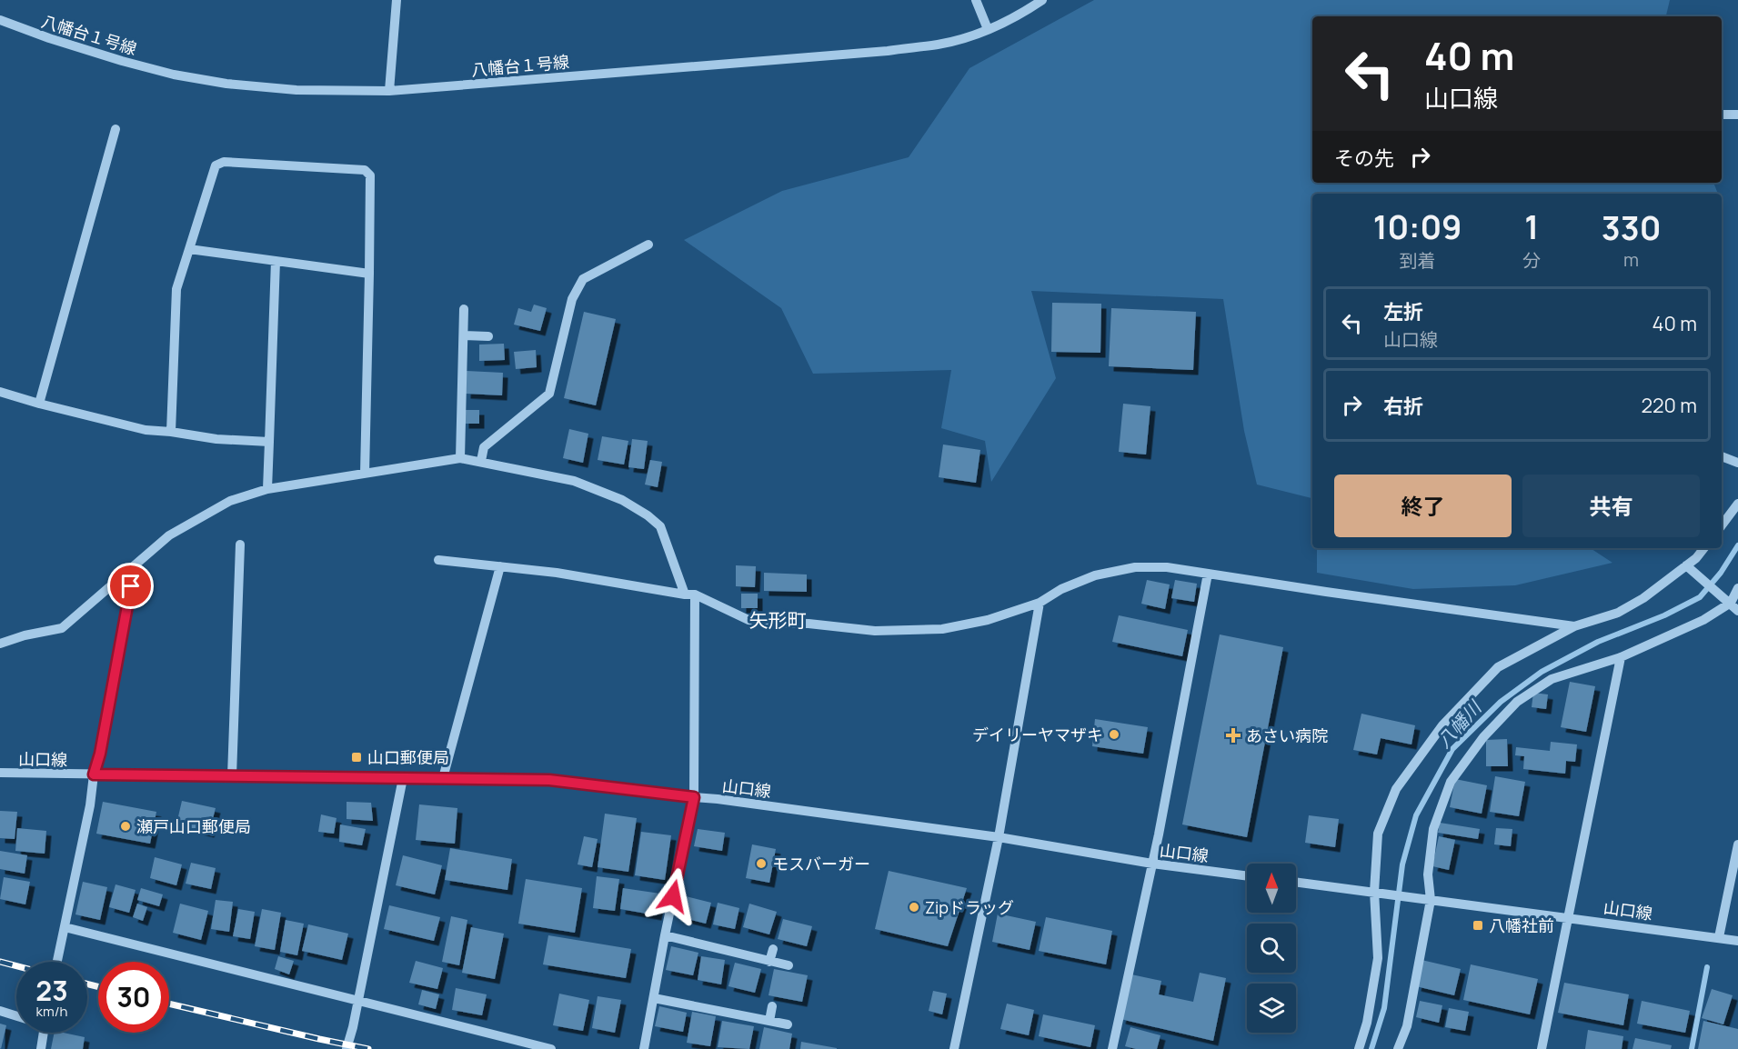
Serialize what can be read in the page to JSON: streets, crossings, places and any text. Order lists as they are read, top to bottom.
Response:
{
  "streets": {
    "street": ["八幡台１号線", "山口線"]
  },
  "districts": ["矢形町"],
  "water": ["八幡川"],
  "places": {
    "other": [
      "デイリーヤマザキ",
      "瀬戸山口郵便局",
      "モスバーガー",
      "Zipドラッグ"
    ],
    "health": ["あさい病院"],
    "transit": ["山口郵便局", "八幡社前"]
  },
  "north": "top",
  "page": {
    "turn": ["40 m", "山口線"],
    "then": "その先",
    "eta": [
      "10:09",
      "到着",
      "1",
      "分",
      "330",
      "m"
    ],
    "list": [
      {
        "name": "左折",
        "note": "山口線",
        "value": "40 m"
      },
      {
        "name": "右折",
        "value": "220 m"
      }
    ],
    "buttons": ["終了", "共有"],
    "speed": "23 km/h",
    "limit": "30"
  }
}
